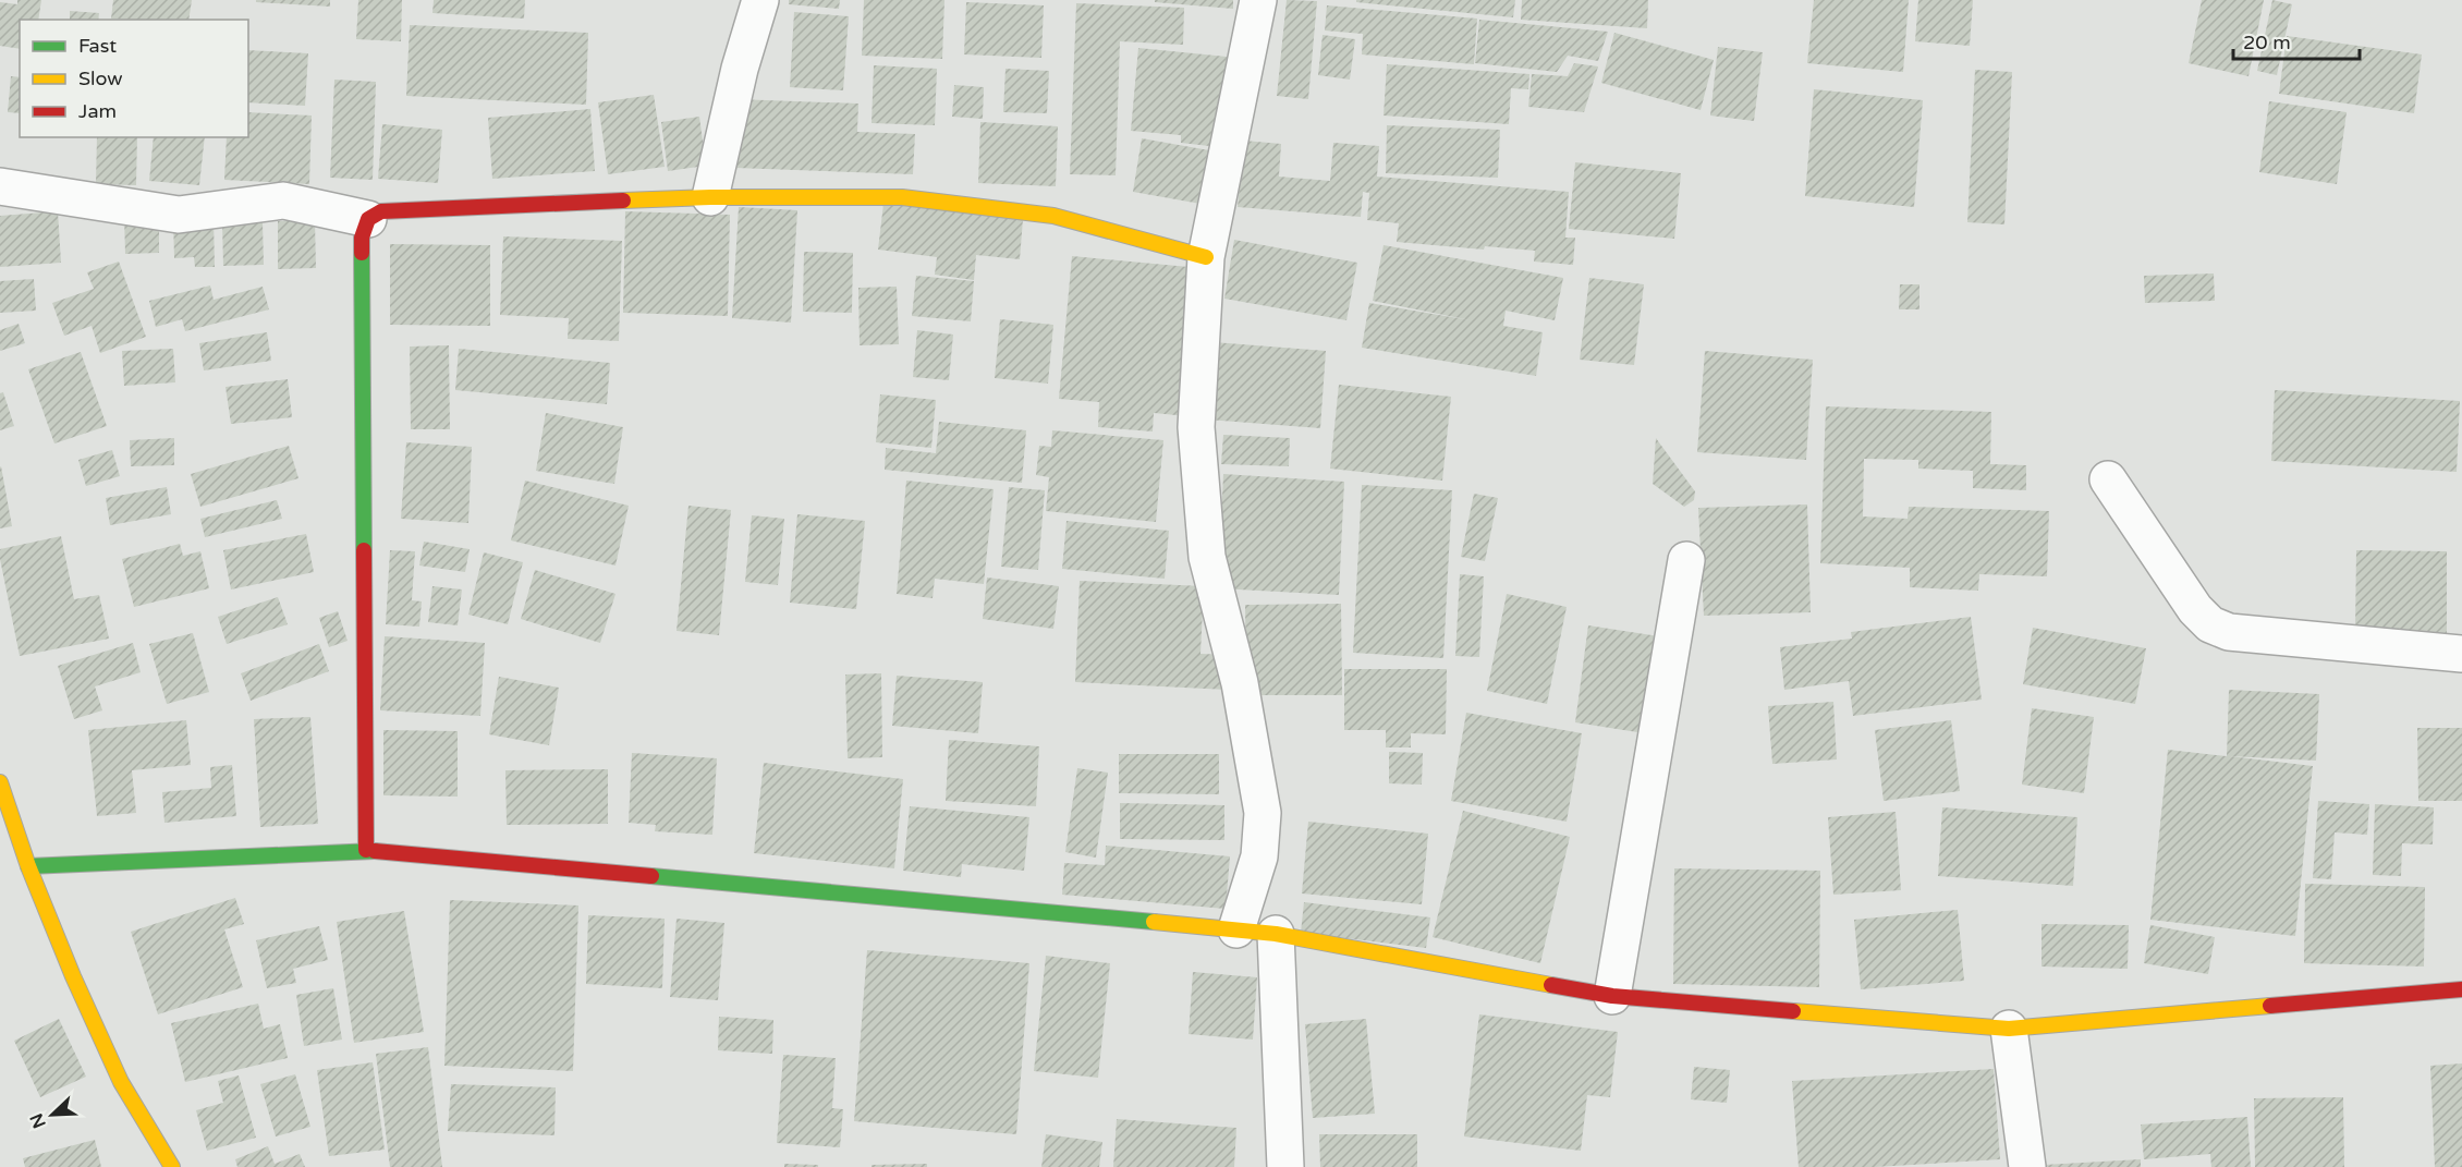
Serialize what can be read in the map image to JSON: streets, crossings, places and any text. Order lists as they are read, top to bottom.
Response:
{
  "legend": ["Fast", "Slow", "Jam"],
  "scale_bar": "20 m",
  "north": "bottom left"
}
